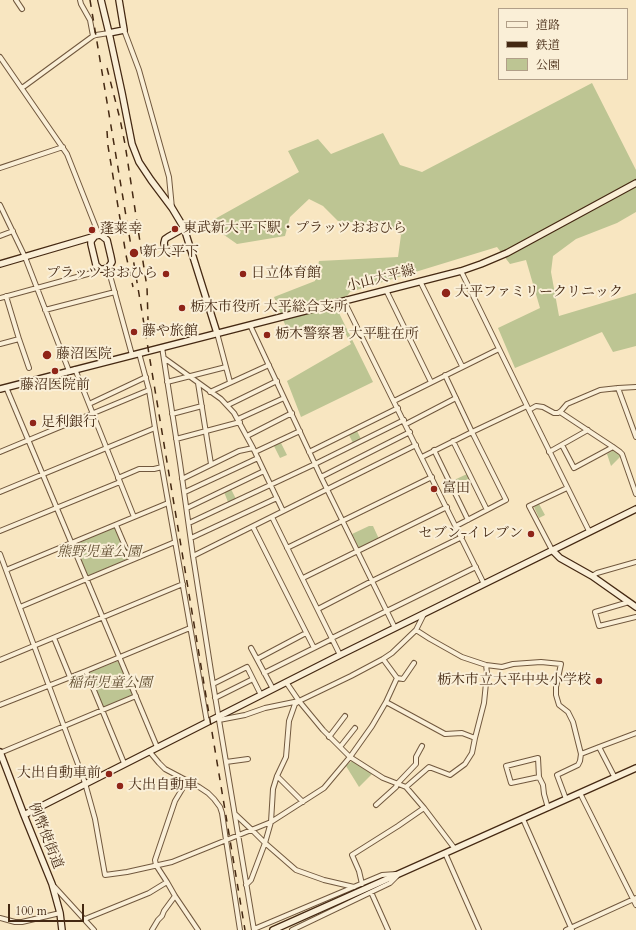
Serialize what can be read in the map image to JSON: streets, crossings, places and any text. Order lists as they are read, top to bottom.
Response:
{
  "streets": {
    "street": ["小山大平線", "例幣使街道"]
  },
  "parks": ["熊野児童公園", "稲荷児童公園"],
  "places": [
    "東武新大平下駅・プラッツおおひら",
    "蓬莱幸",
    "新大平下",
    "プラッツおおひら",
    "日立体育館",
    "大平ファミリークリニック",
    "栃木市役所 大平総合支所",
    "藤や旅館",
    "栃木警察署 大平駐在所",
    "藤沼医院",
    "藤沼医院前",
    "足利銀行",
    "富田",
    "セブン-イレブン",
    "栃木市立大平中央小学校",
    "大出自動車前",
    "大出自動車"
  ],
  "legend": ["道路", "鉄道", "公園"],
  "scale_bar": "100 m"
}
